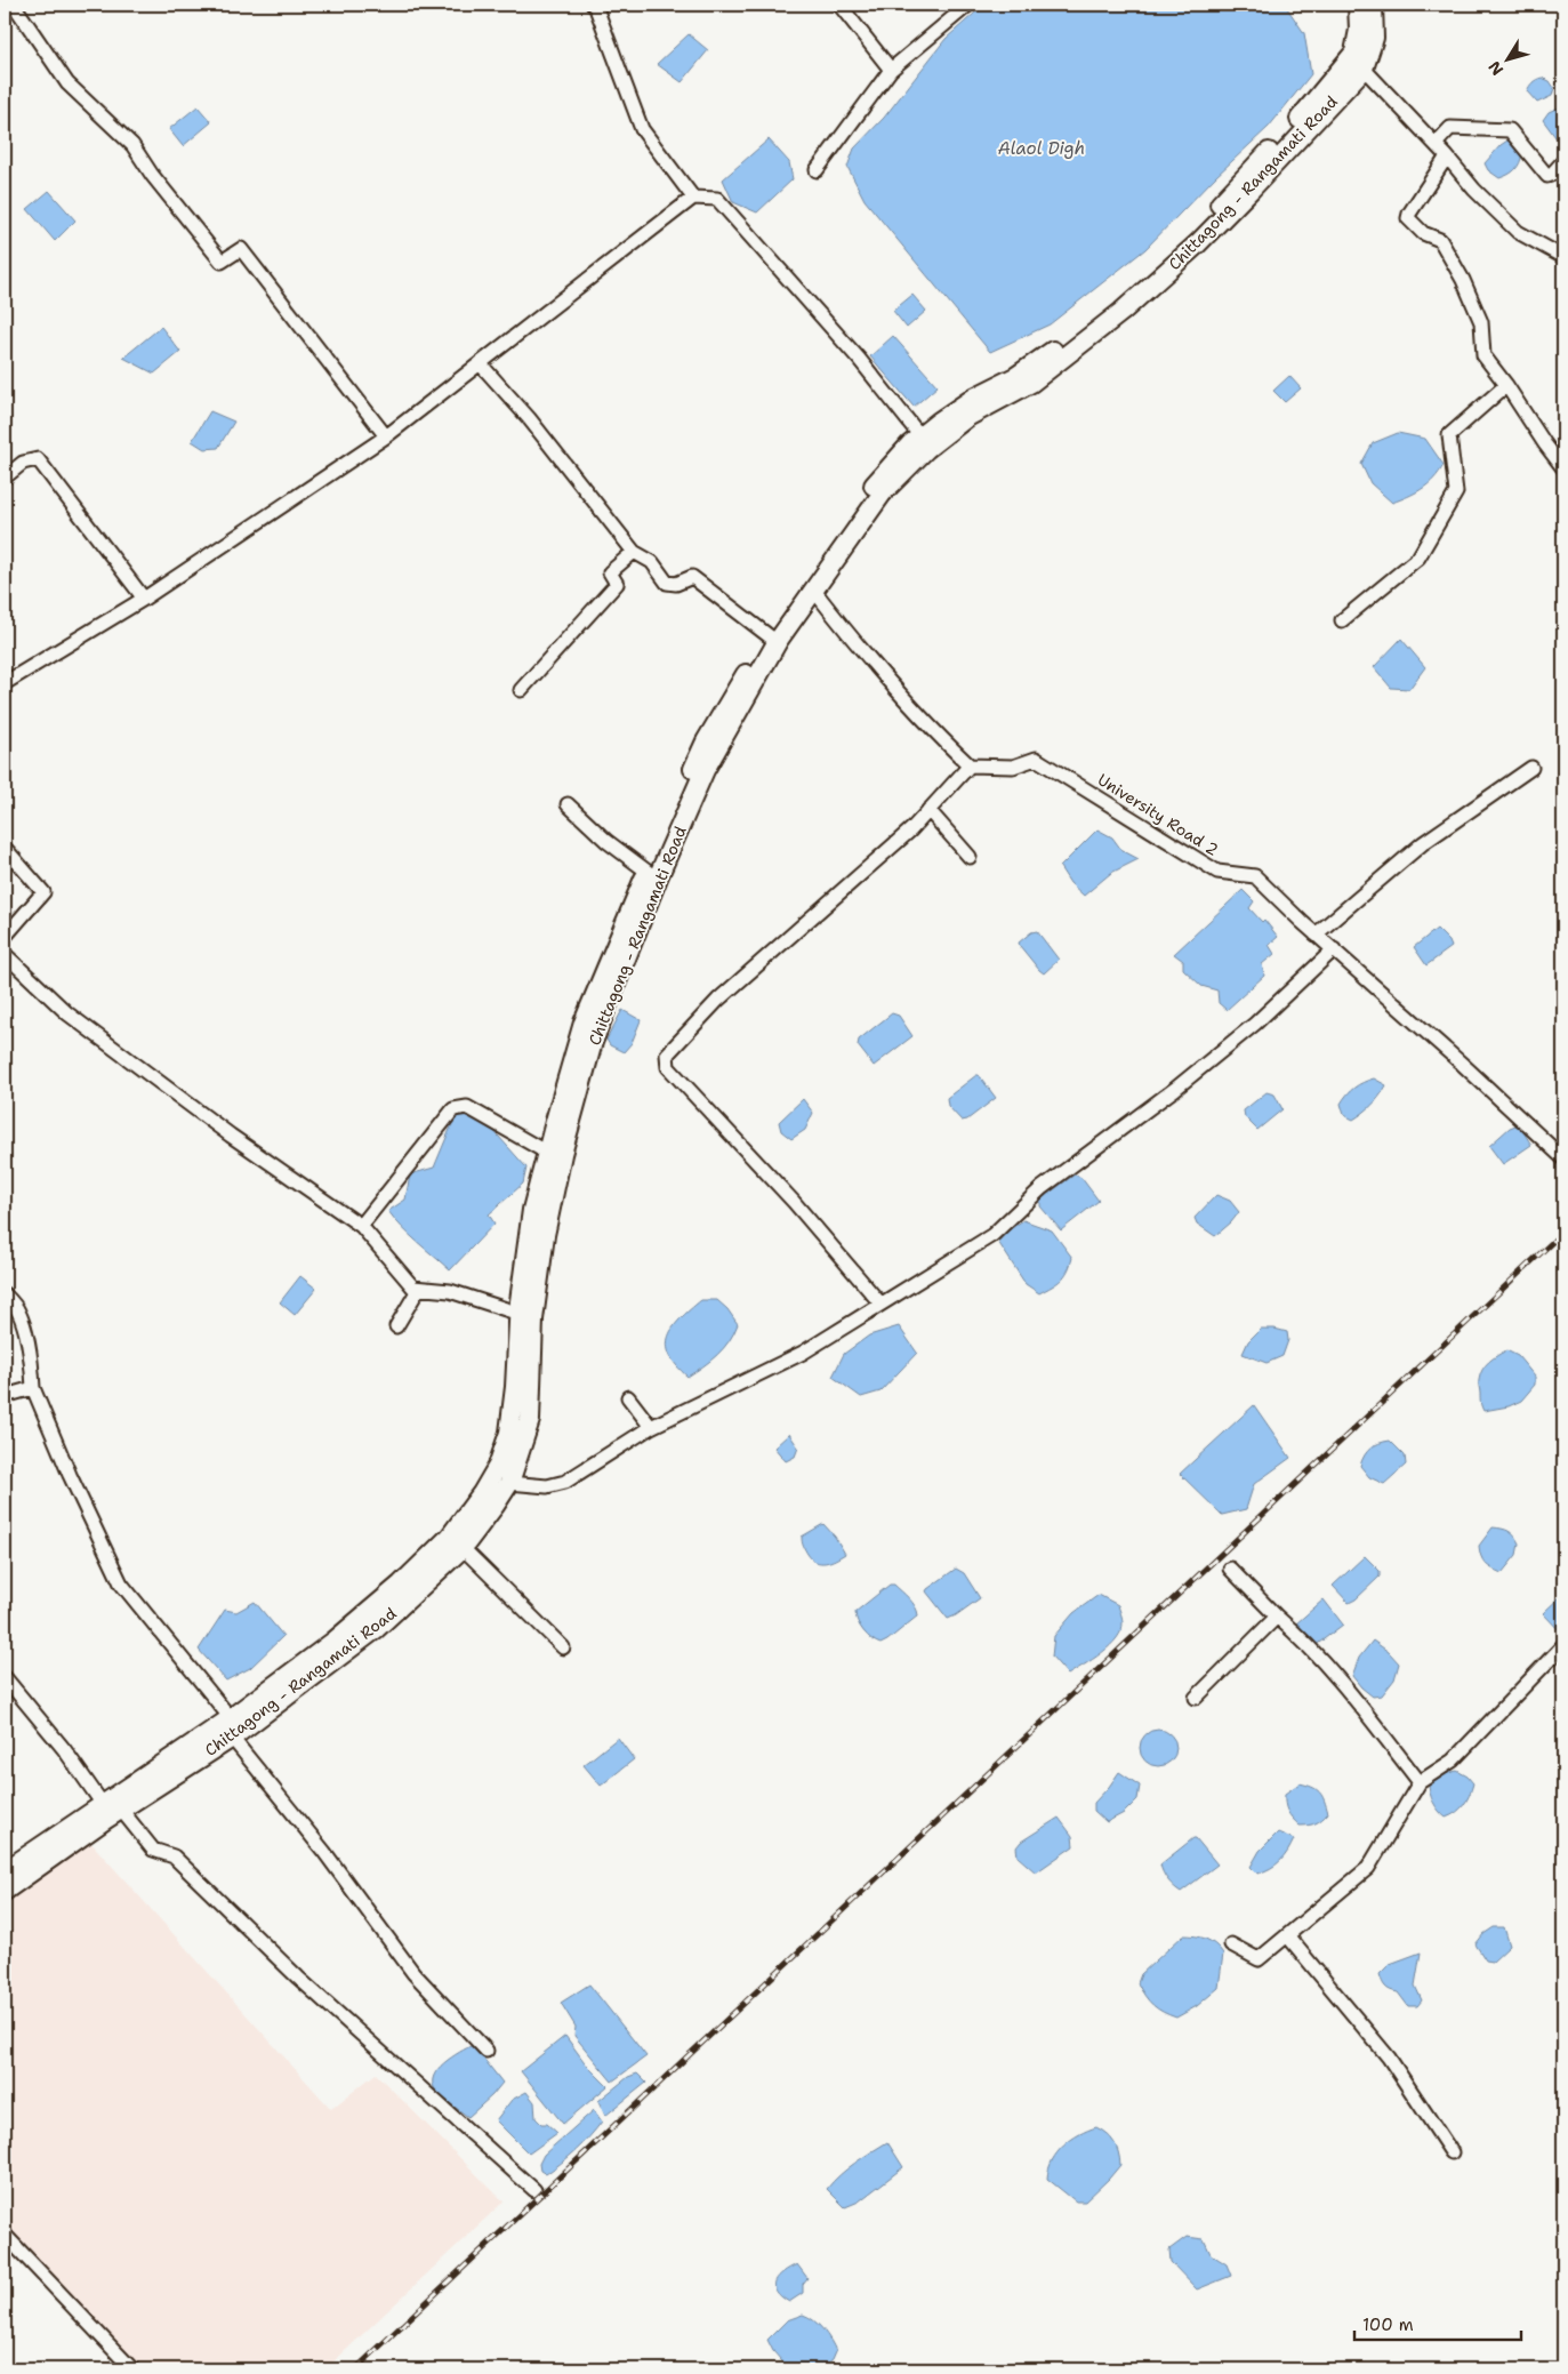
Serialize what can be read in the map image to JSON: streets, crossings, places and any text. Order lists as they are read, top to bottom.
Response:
{
  "streets": {
    "highway": ["Chittagong - Rangamati Road"],
    "street": ["University Road 2"]
  },
  "water": ["Alaol Digh"],
  "scale_bar": "100 m",
  "north": "bottom left"
}
